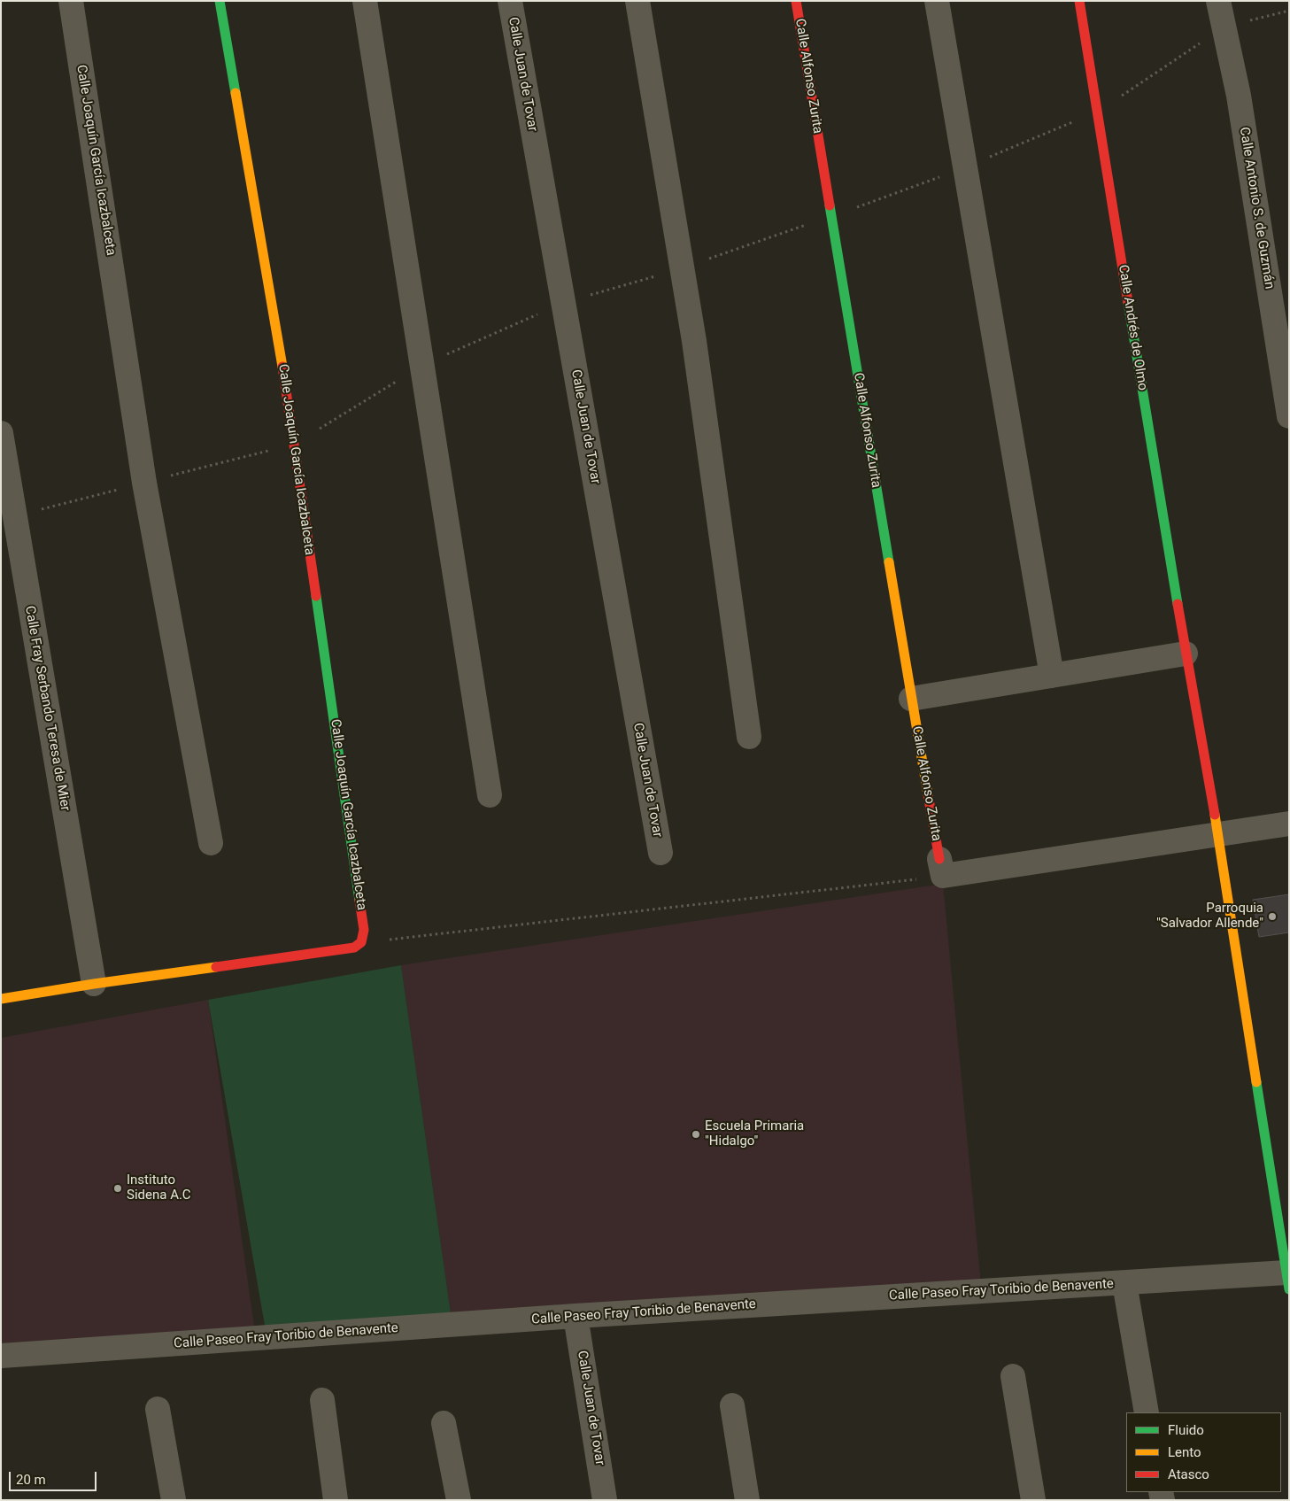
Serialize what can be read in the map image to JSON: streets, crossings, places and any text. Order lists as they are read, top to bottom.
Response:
{
  "streets": {
    "street": [
      "Calle Juan de Tovar",
      "Calle Alfonso Zurita",
      "Calle Joaquín García Icazbalceta",
      "Calle Antonio S. de Guzmán",
      "Calle Andrés de Olmo",
      "Calle Fray Serbando Teresa de Mier",
      "Calle Paseo Fray Toribio de Benavente"
    ]
  },
  "crossings": [
    ["Calle Juan de Tovar", "Calle Paseo Fray Toribio de Benavente"],
    ["Calle Andrés de Olmo", "Calle Paseo Fray Toribio de Benavente"]
  ],
  "places": ["Parroquia \"Salvador Allende\"", "Escuela Primaria \"Hidalgo\"", "Instituto Sidena A.C"],
  "legend": ["Fluido", "Lento", "Atasco"],
  "scale_bar": "20 m"
}
